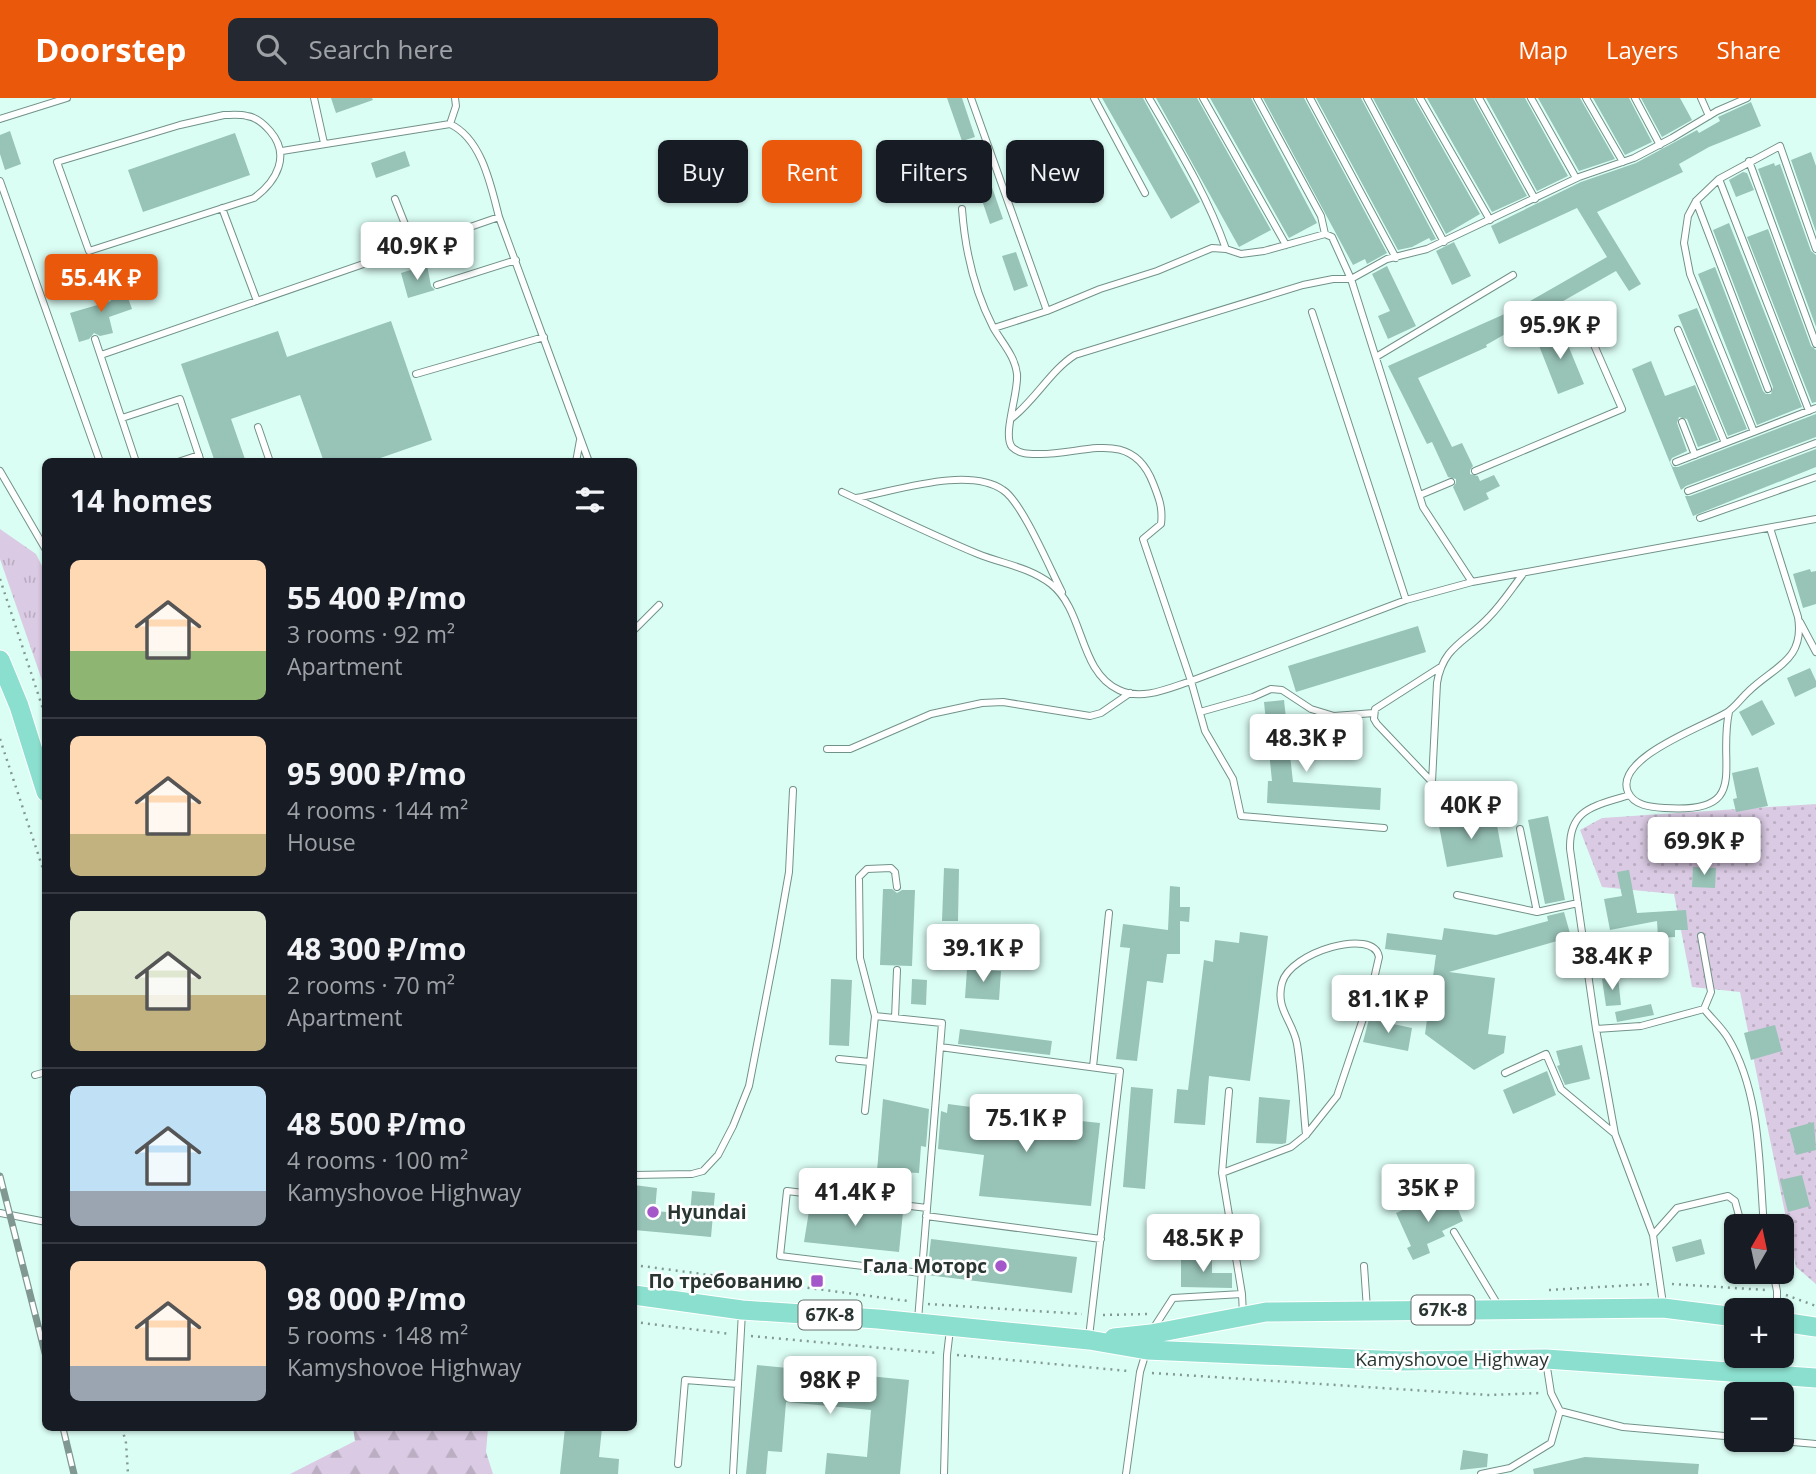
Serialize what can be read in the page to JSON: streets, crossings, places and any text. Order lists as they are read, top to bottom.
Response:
{
  "streets": {
    "main road": ["67К-8", "Kamyshovoe Highway"]
  },
  "places": {
    "other": ["Hyundai", "Гала Моторс"],
    "transit": ["По требованию"]
  },
  "north": "top",
  "page": {
    "header": "Doorstep",
    "search": "Search here",
    "nav": ["Map", "Layers", "Share"],
    "chip": [
      "Buy",
      "Rent",
      "Filters",
      "New"
    ],
    "price": [
      "40.9K ₽",
      "55.4K ₽",
      "95.9K ₽",
      "48.3K ₽",
      "40K ₽",
      "69.9K ₽",
      "39.1K ₽",
      "38.4K ₽",
      "81.1K ₽",
      "75.1K ₽",
      "35K ₽",
      "41.4K ₽",
      "48.5K ₽",
      "98K ₽"
    ],
    "heading": "14 homes",
    "list": [
      {
        "name": "55 400 ₽/mo",
        "note": "3 rooms · 92 m² · Apartment"
      },
      {
        "name": "95 900 ₽/mo",
        "note": "4 rooms · 144 m² · House"
      },
      {
        "name": "48 300 ₽/mo",
        "note": "2 rooms · 70 m² · Apartment"
      },
      {
        "name": "48 500 ₽/mo",
        "note": "4 rooms · 100 m² · Kamyshovoe Highway"
      },
      {
        "name": "98 000 ₽/mo",
        "note": "5 rooms · 148 m² · Kamyshovoe Highway"
      }
    ],
    "map_buttons": ["+", "−"]
  }
}
